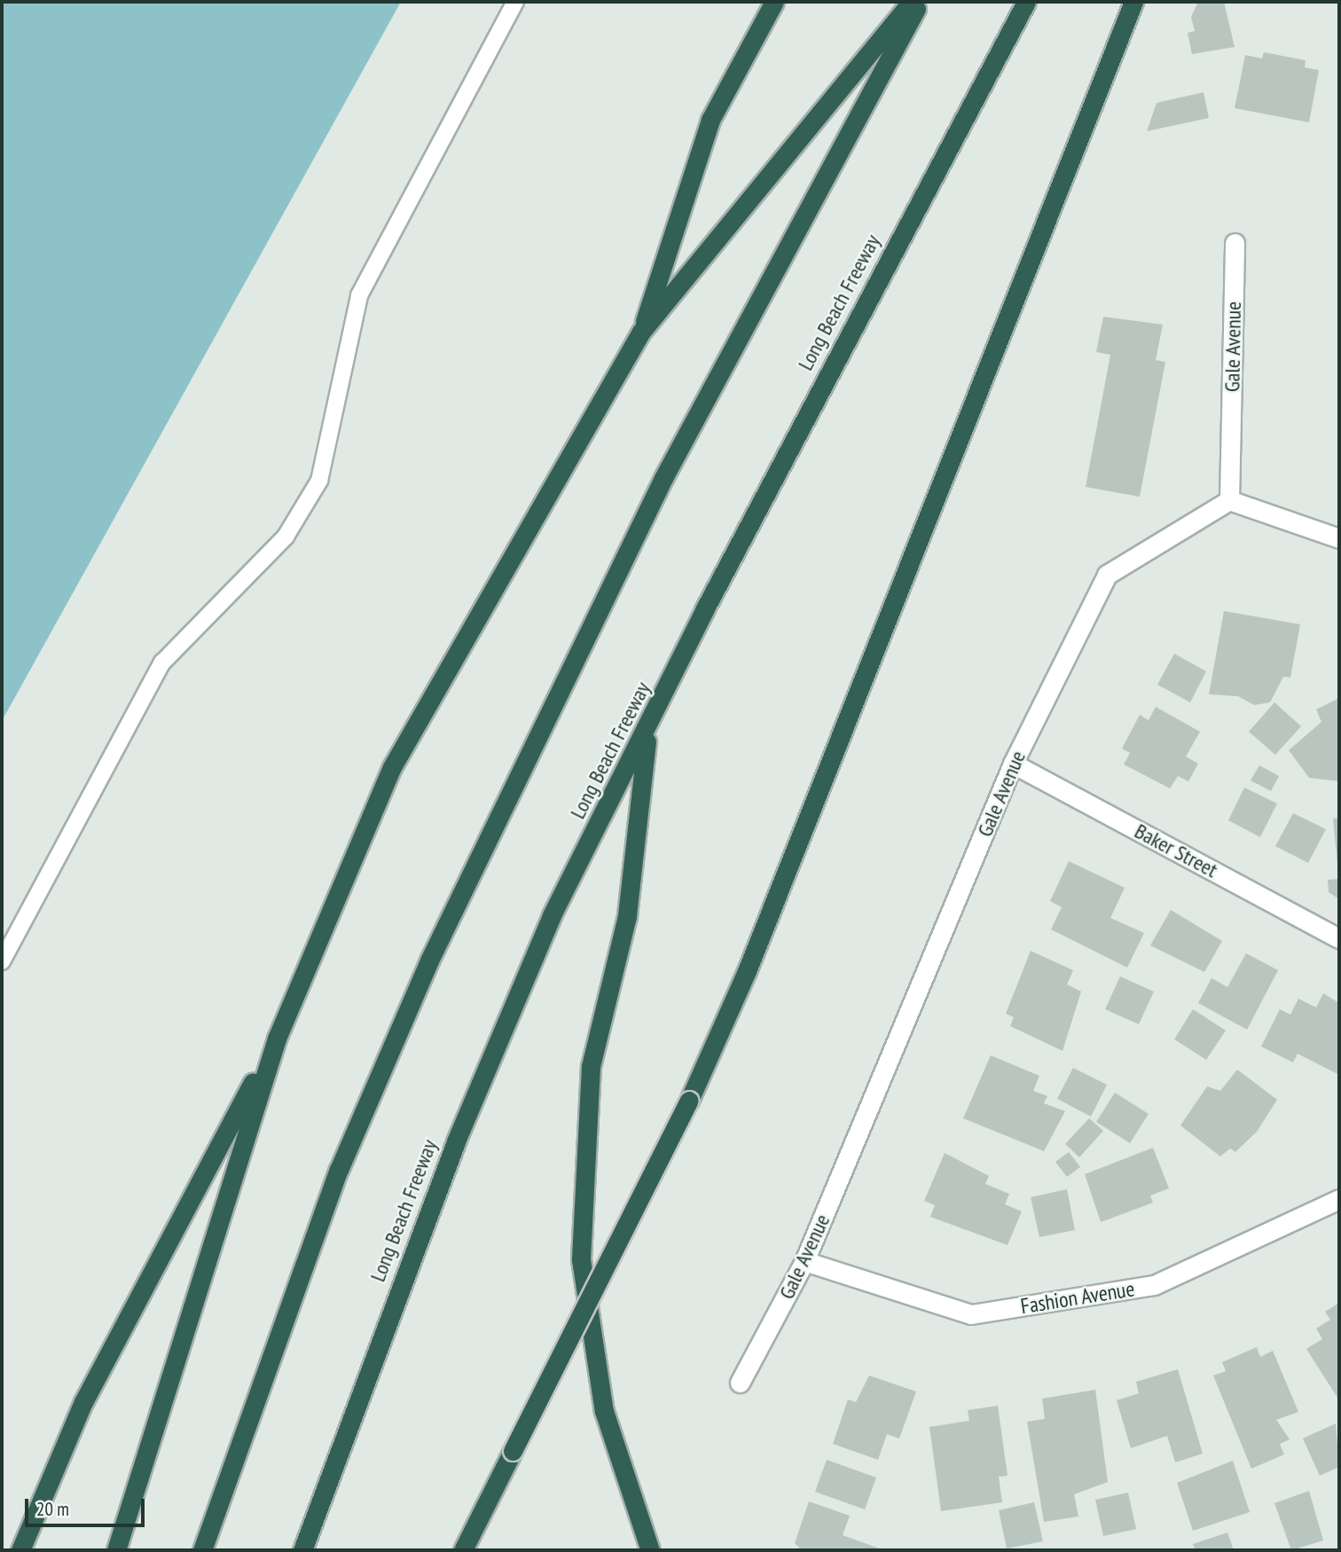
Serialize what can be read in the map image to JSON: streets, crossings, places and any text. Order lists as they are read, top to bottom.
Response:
{
  "streets": {
    "highway": ["Long Beach Freeway"],
    "street": ["Gale Avenue", "Baker Street", "Fashion Avenue"]
  },
  "crossings": [
    ["Gale Avenue", "Baker Street"],
    ["Gale Avenue", "Fashion Avenue"]
  ],
  "scale_bar": "20 m"
}
